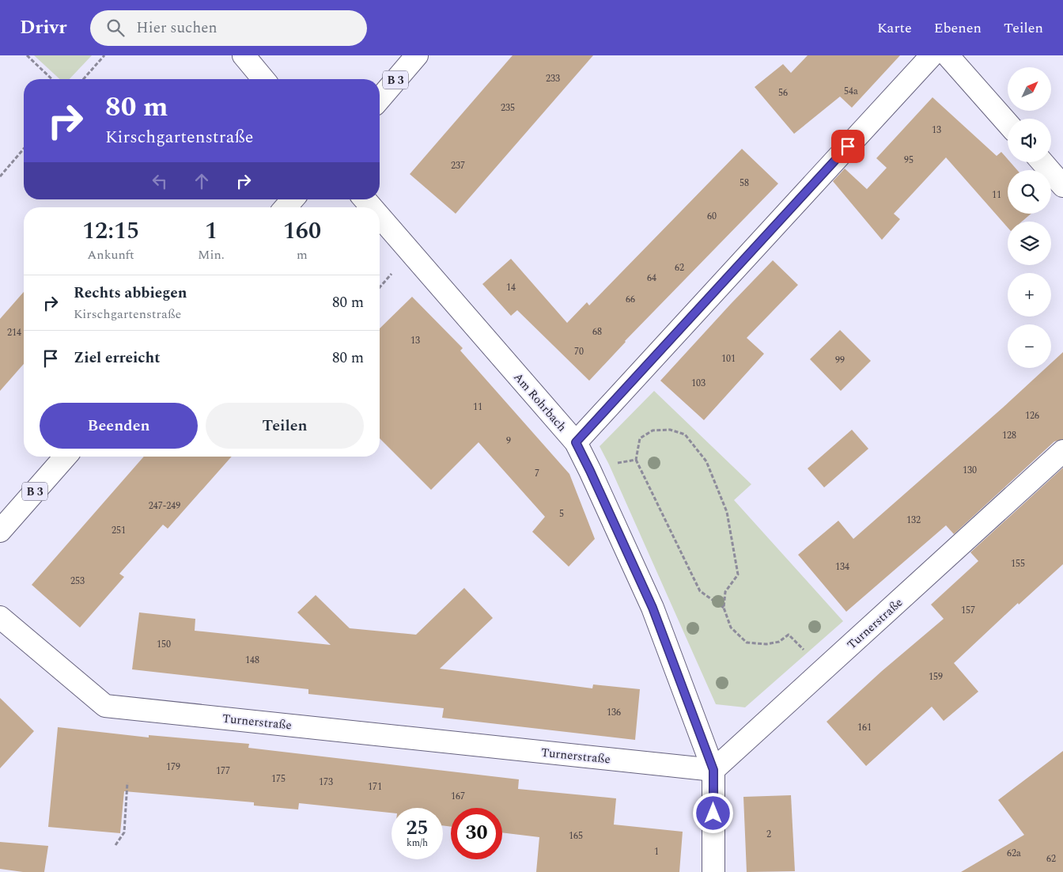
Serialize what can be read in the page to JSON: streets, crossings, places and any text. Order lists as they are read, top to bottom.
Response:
{
  "streets": {
    "street": ["B 3", "Am Rohrbach", "Turnerstraße"]
  },
  "crossings": [
    ["Am Rohrbach", "Turnerstraße"]
  ],
  "house_numbers": [
    "233",
    "54a",
    "56",
    "235",
    "13",
    "95",
    "237",
    "58",
    "11",
    "60",
    "62",
    "64",
    "14",
    "66",
    "68",
    "214",
    "13",
    "70",
    "101",
    "99",
    "103",
    "11",
    "126",
    "128",
    "9",
    "130",
    "7",
    "247-249",
    "5",
    "132",
    "251",
    "155",
    "134",
    "253",
    "157",
    "150",
    "148",
    "159",
    "136",
    "161",
    "179",
    "177",
    "175",
    "173",
    "171",
    "167",
    "2",
    "165",
    "1",
    "62a",
    "62"
  ],
  "north": "top right",
  "page": {
    "header": "Drivr",
    "search": "Hier suchen",
    "nav": ["Karte", "Ebenen", "Teilen"],
    "map_buttons": ["+", "−"],
    "turn": ["80 m", "Kirschgartenstraße"],
    "eta": [
      "12:15",
      "Ankunft",
      "1",
      "Min.",
      "160",
      "m"
    ],
    "list": [
      {
        "name": "Rechts abbiegen",
        "note": "Kirschgartenstraße",
        "value": "80 m"
      },
      {
        "name": "Ziel erreicht",
        "value": "80 m"
      }
    ],
    "buttons": ["Beenden", "Teilen"],
    "speed": "25 km/h",
    "limit": "30"
  }
}
